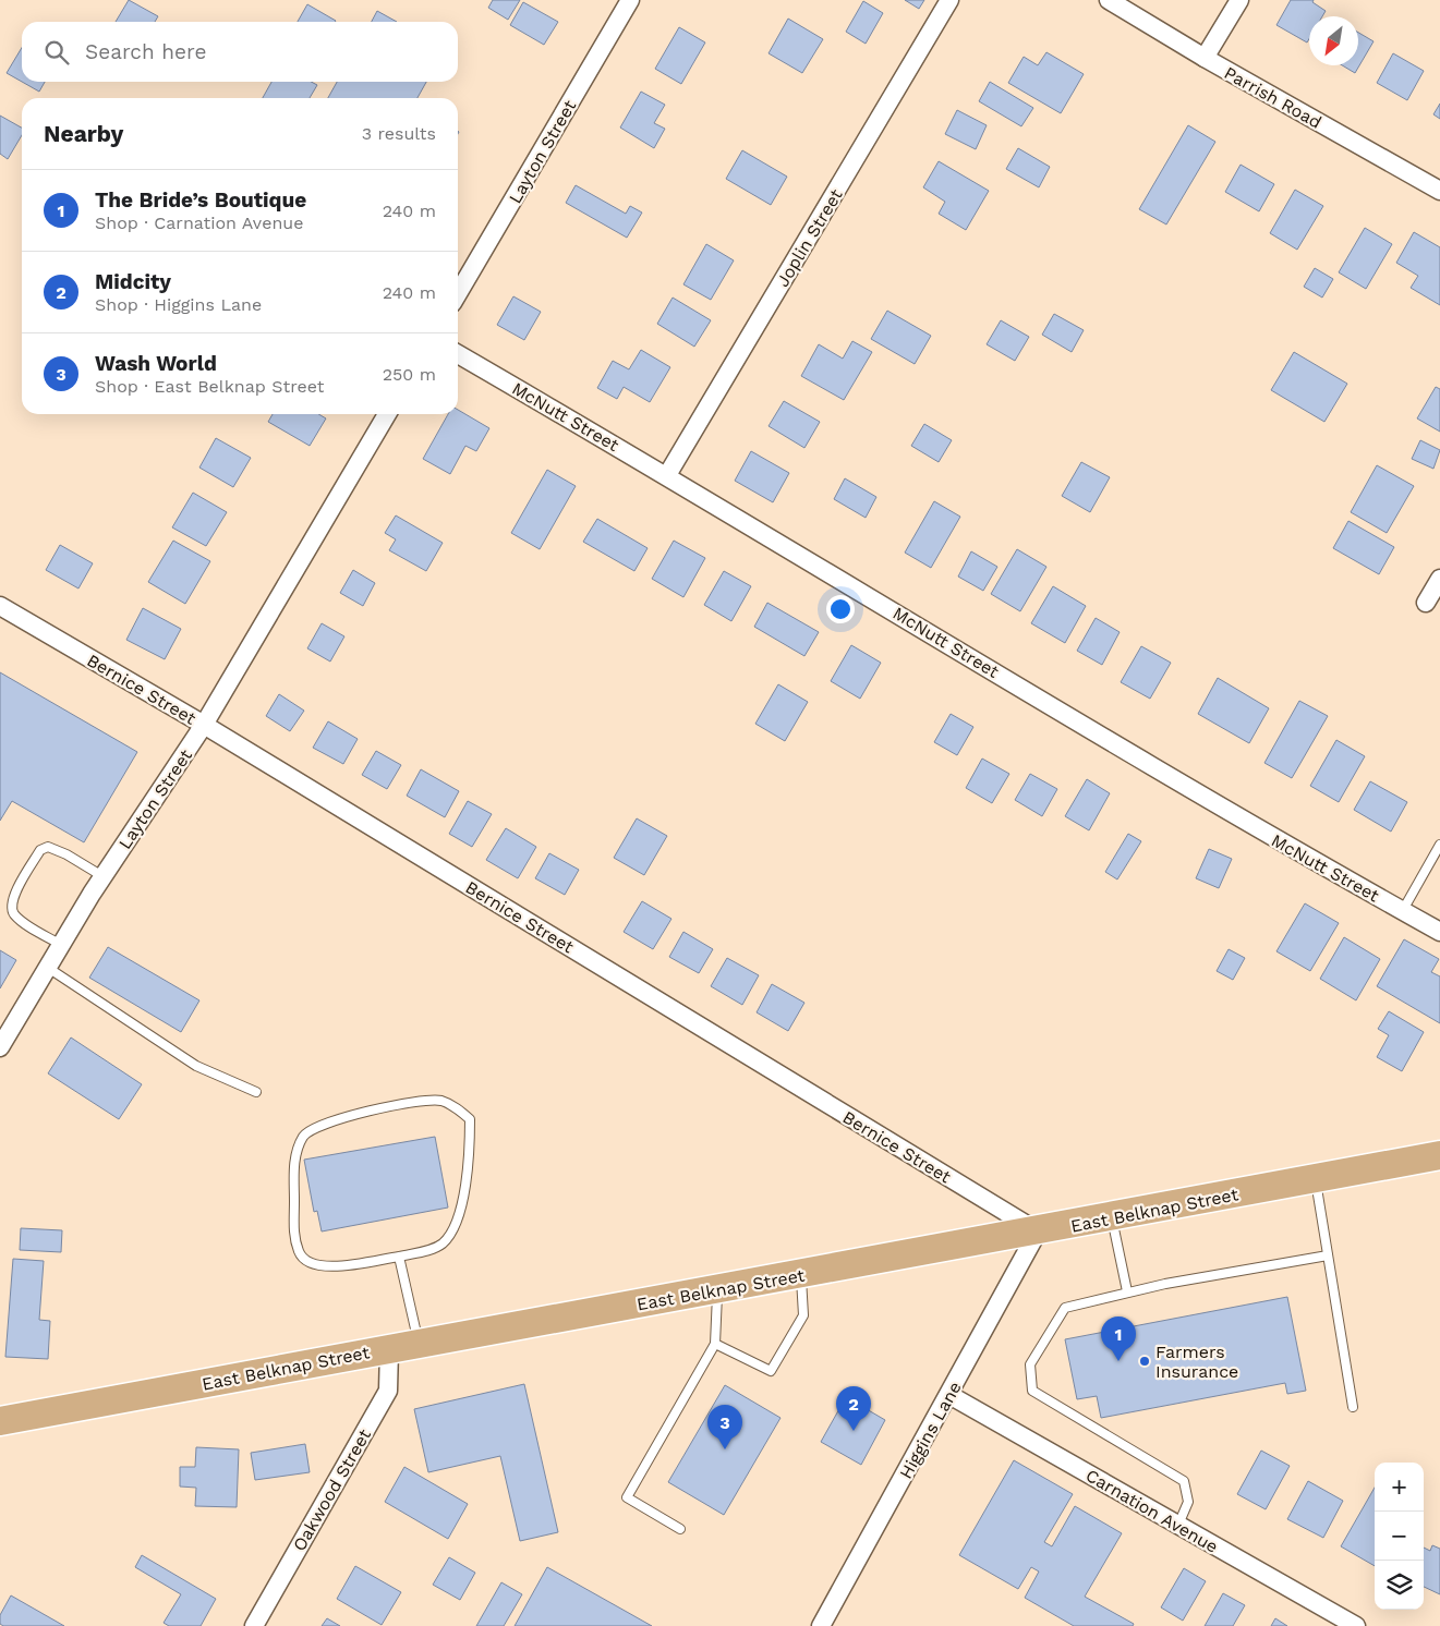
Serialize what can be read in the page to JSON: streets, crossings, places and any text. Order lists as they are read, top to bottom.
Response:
{
  "streets": {
    "main road": ["East Belknap Street"],
    "street": [
      "Parrish Road",
      "Layton Street",
      "Joplin Street",
      "McNutt Street",
      "Bernice Street",
      "Higgins Lane",
      "Oakwood Street",
      "Carnation Avenue"
    ]
  },
  "crossings": [
    ["Layton Street", "Bernice Street"],
    ["Joplin Street", "McNutt Street"],
    ["Bernice Street", "East Belknap Street"],
    ["Bernice Street", "Higgins Lane"],
    ["East Belknap Street", "Higgins Lane"],
    ["East Belknap Street", "Oakwood Street"],
    ["Higgins Lane", "Carnation Avenue"]
  ],
  "places": ["Farmers Insurance"],
  "north": "bottom left",
  "page": {
    "search": "Search here",
    "heading": ["Nearby", "3 results"],
    "list": [
      {
        "mark": "1",
        "name": "The Bride’s Boutique",
        "note": "Shop · Carnation Avenue",
        "value": "240 m"
      },
      {
        "mark": "2",
        "name": "Midcity",
        "note": "Shop · Higgins Lane",
        "value": "240 m"
      },
      {
        "mark": "3",
        "name": "Wash World",
        "note": "Shop · East Belknap Street",
        "value": "250 m"
      }
    ],
    "pins": ["1", "2", "3"],
    "map_buttons": ["+", "−"]
  }
}
